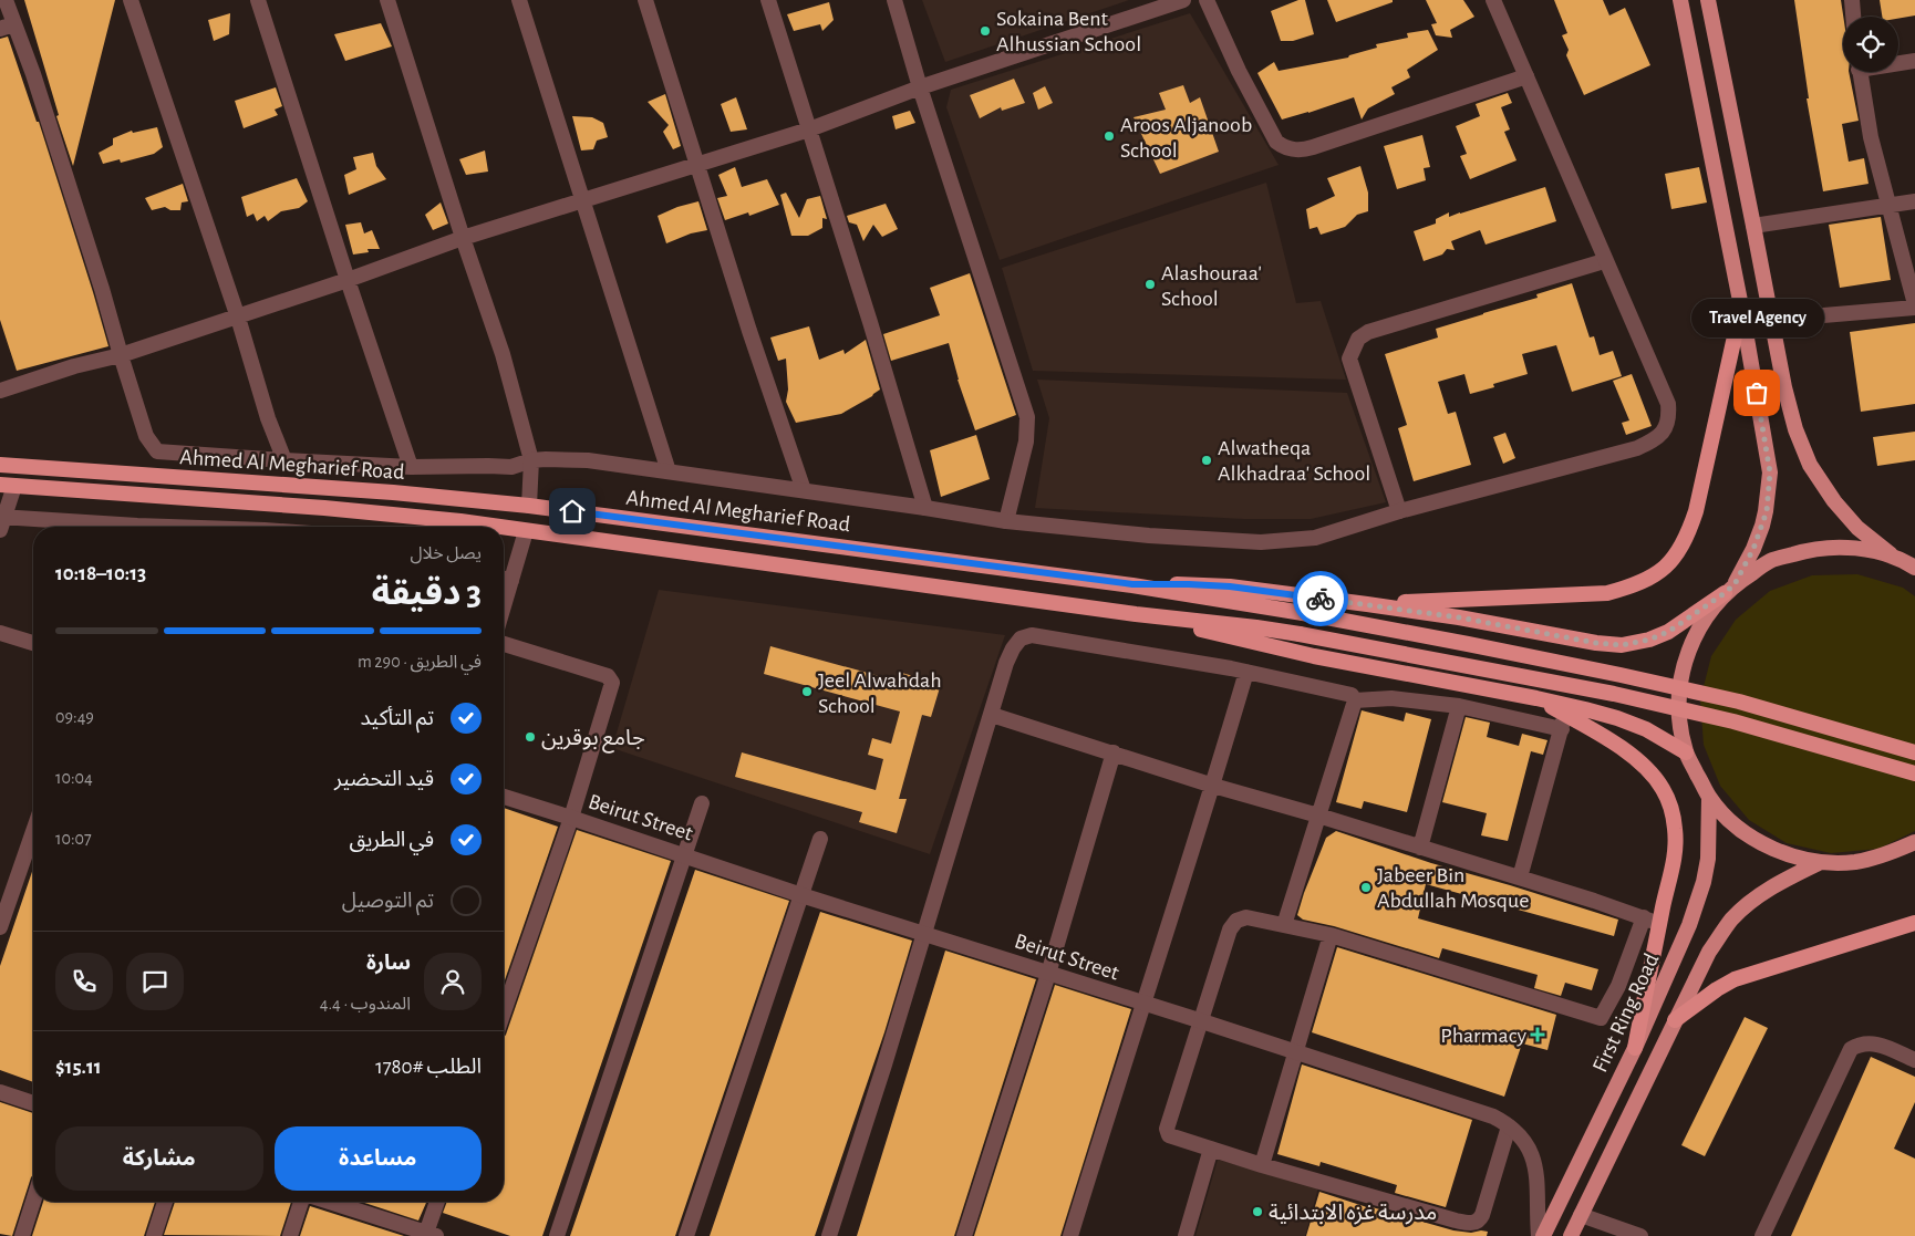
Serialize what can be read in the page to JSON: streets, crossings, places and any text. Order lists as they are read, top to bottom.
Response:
{
  "streets": {
    "highway": ["Ahmed Al Megharief Road"],
    "main road": ["First Ring Road"],
    "street": ["Beirut Street"]
  },
  "places": {
    "other": [
      "Sokaina Bent Alhussian School",
      "Aroos Aljanoob School",
      "Alashouraa' School",
      "Travel Agency",
      "Alwatheqa Alkhadraa' School",
      "Jeel Alwahdah School",
      "جامع بوقرين",
      "Jabeer Bin Abdullah Mosque",
      "مدرسة غزه الابتدائية"
    ],
    "health": ["Pharmacy"]
  },
  "page": {
    "bubble": "Travel Agency",
    "heading": ["3 دقيقة", "يصل خلال", "10:13–10:18"],
    "panel": [
      "سارة",
      "المندوب · 4.4",
      "الطلب #1780",
      "$15.11"
    ],
    "bar": "في الطريق · 290 m",
    "list": [
      ["تم التأكيد", "09:49"],
      ["قيد التحضير", "10:04"],
      ["في الطريق", "10:07"],
      "تم التوصيل"
    ],
    "buttons": ["مساعدة", "مشاركة"]
  }
}
